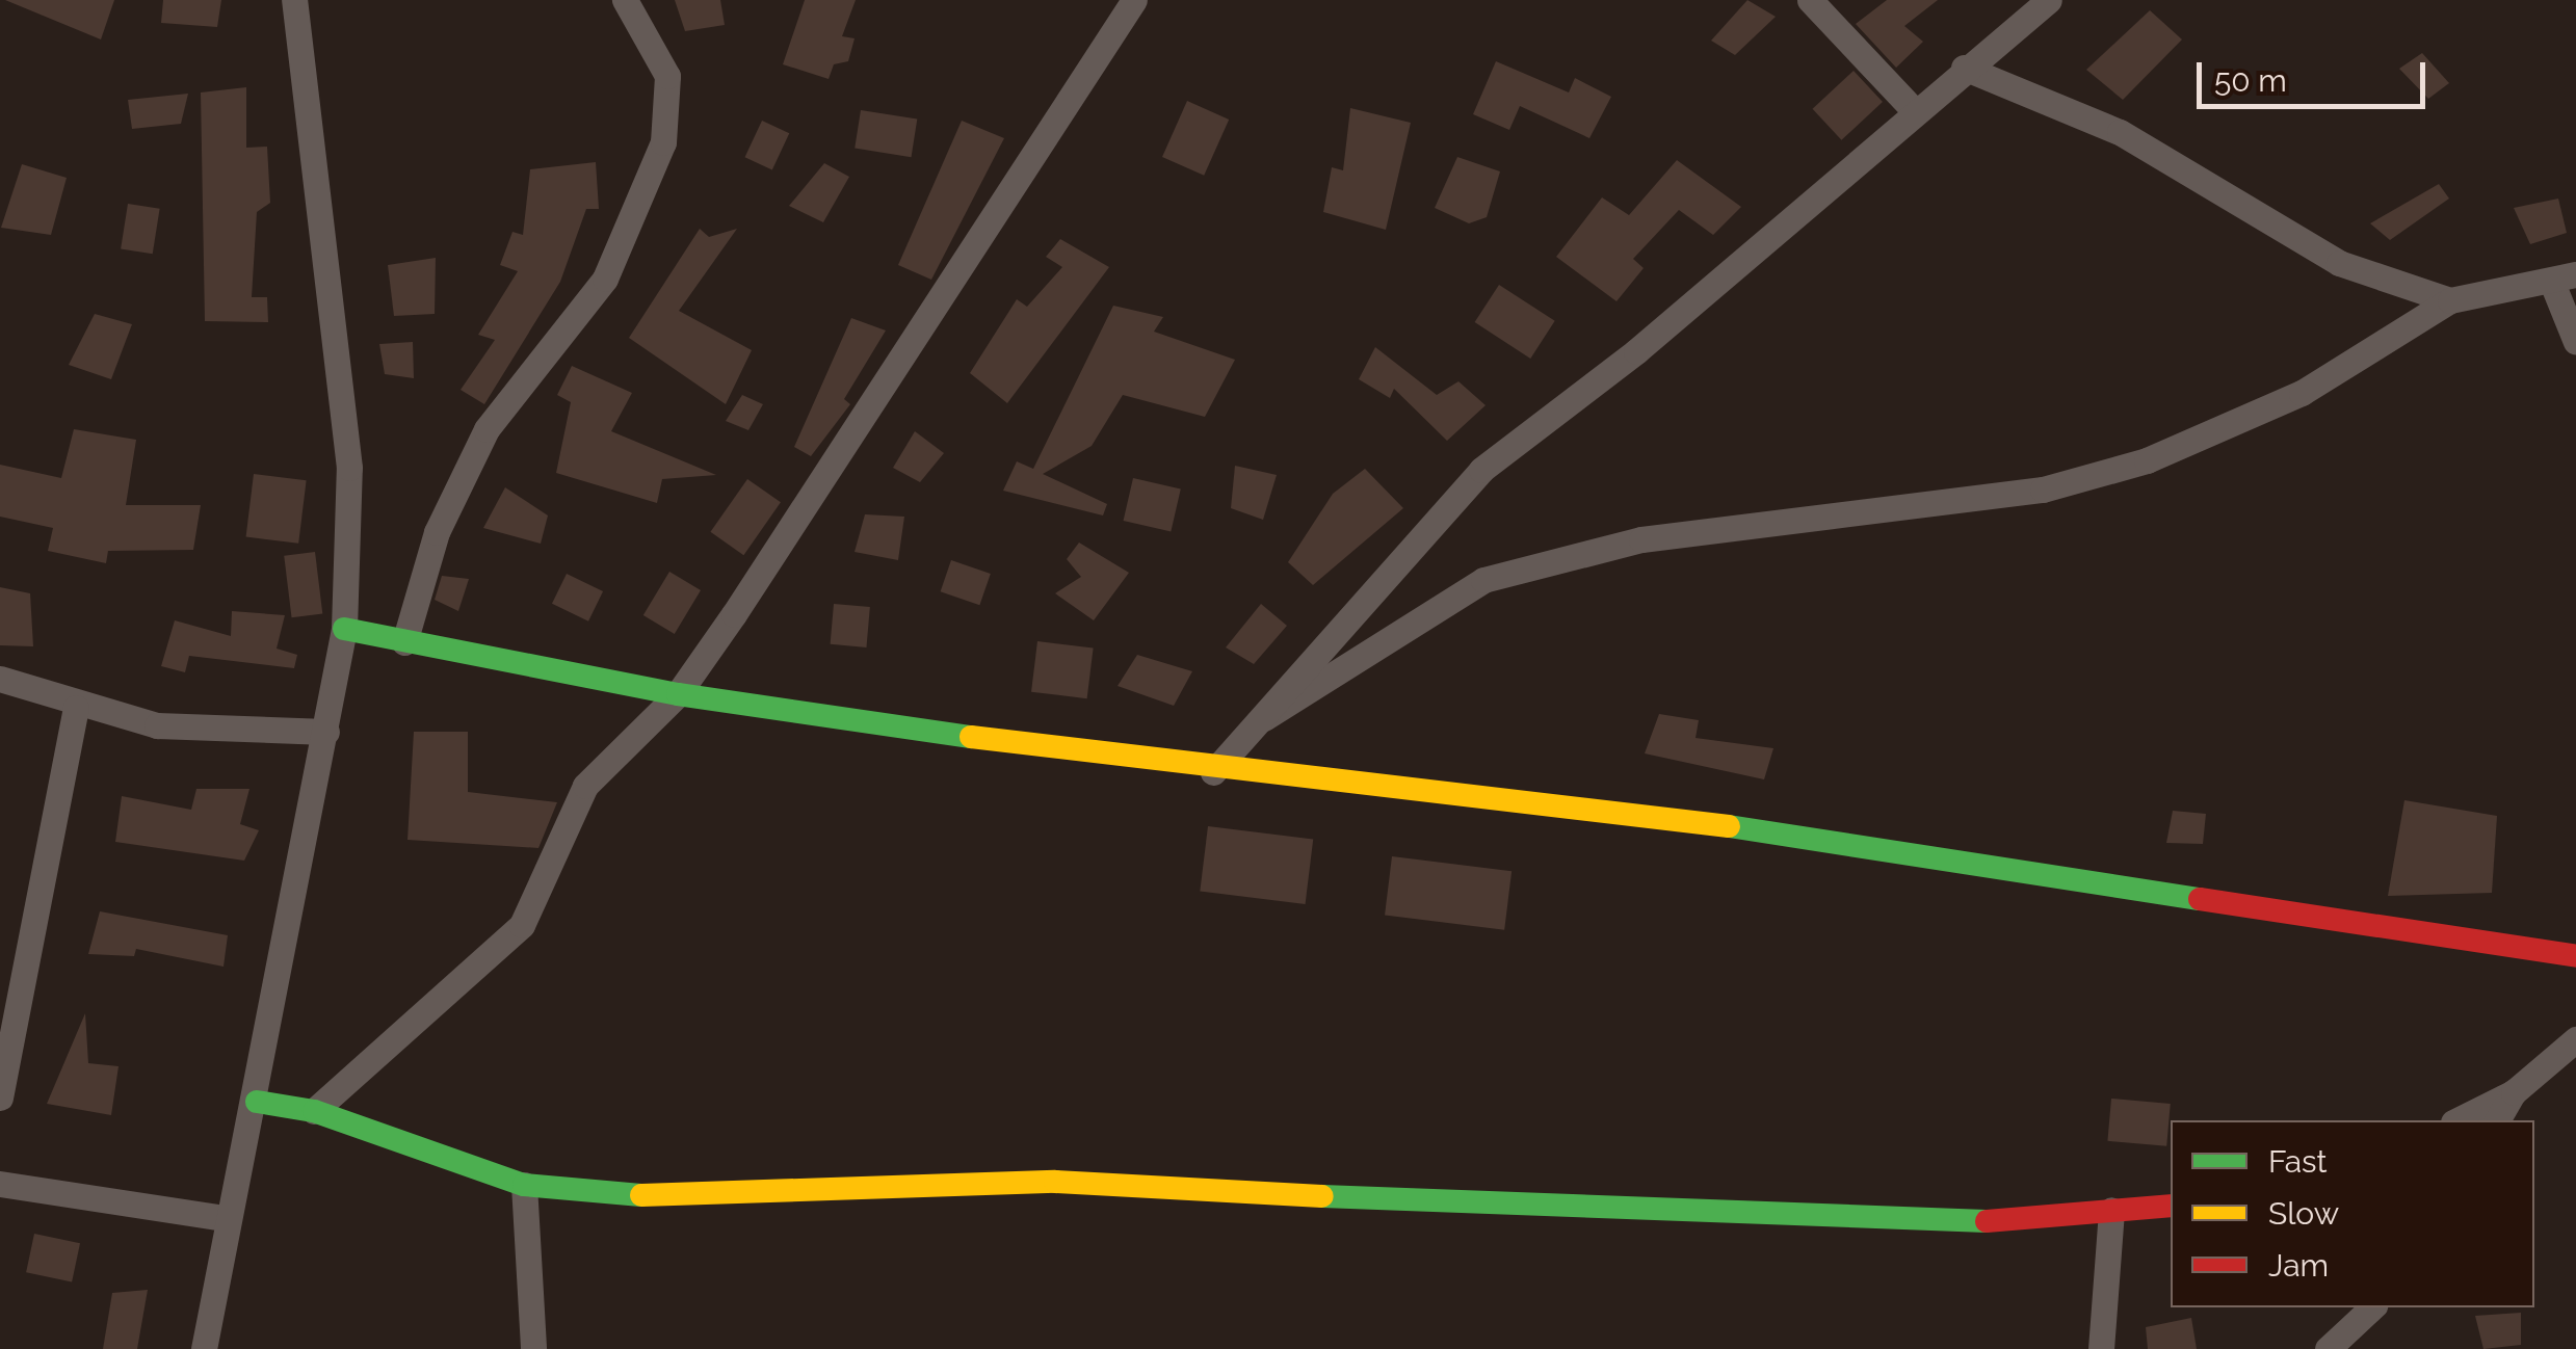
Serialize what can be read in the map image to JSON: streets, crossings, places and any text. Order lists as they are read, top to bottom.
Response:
{
  "legend": ["Fast", "Slow", "Jam"],
  "scale_bar": "50 m"
}
